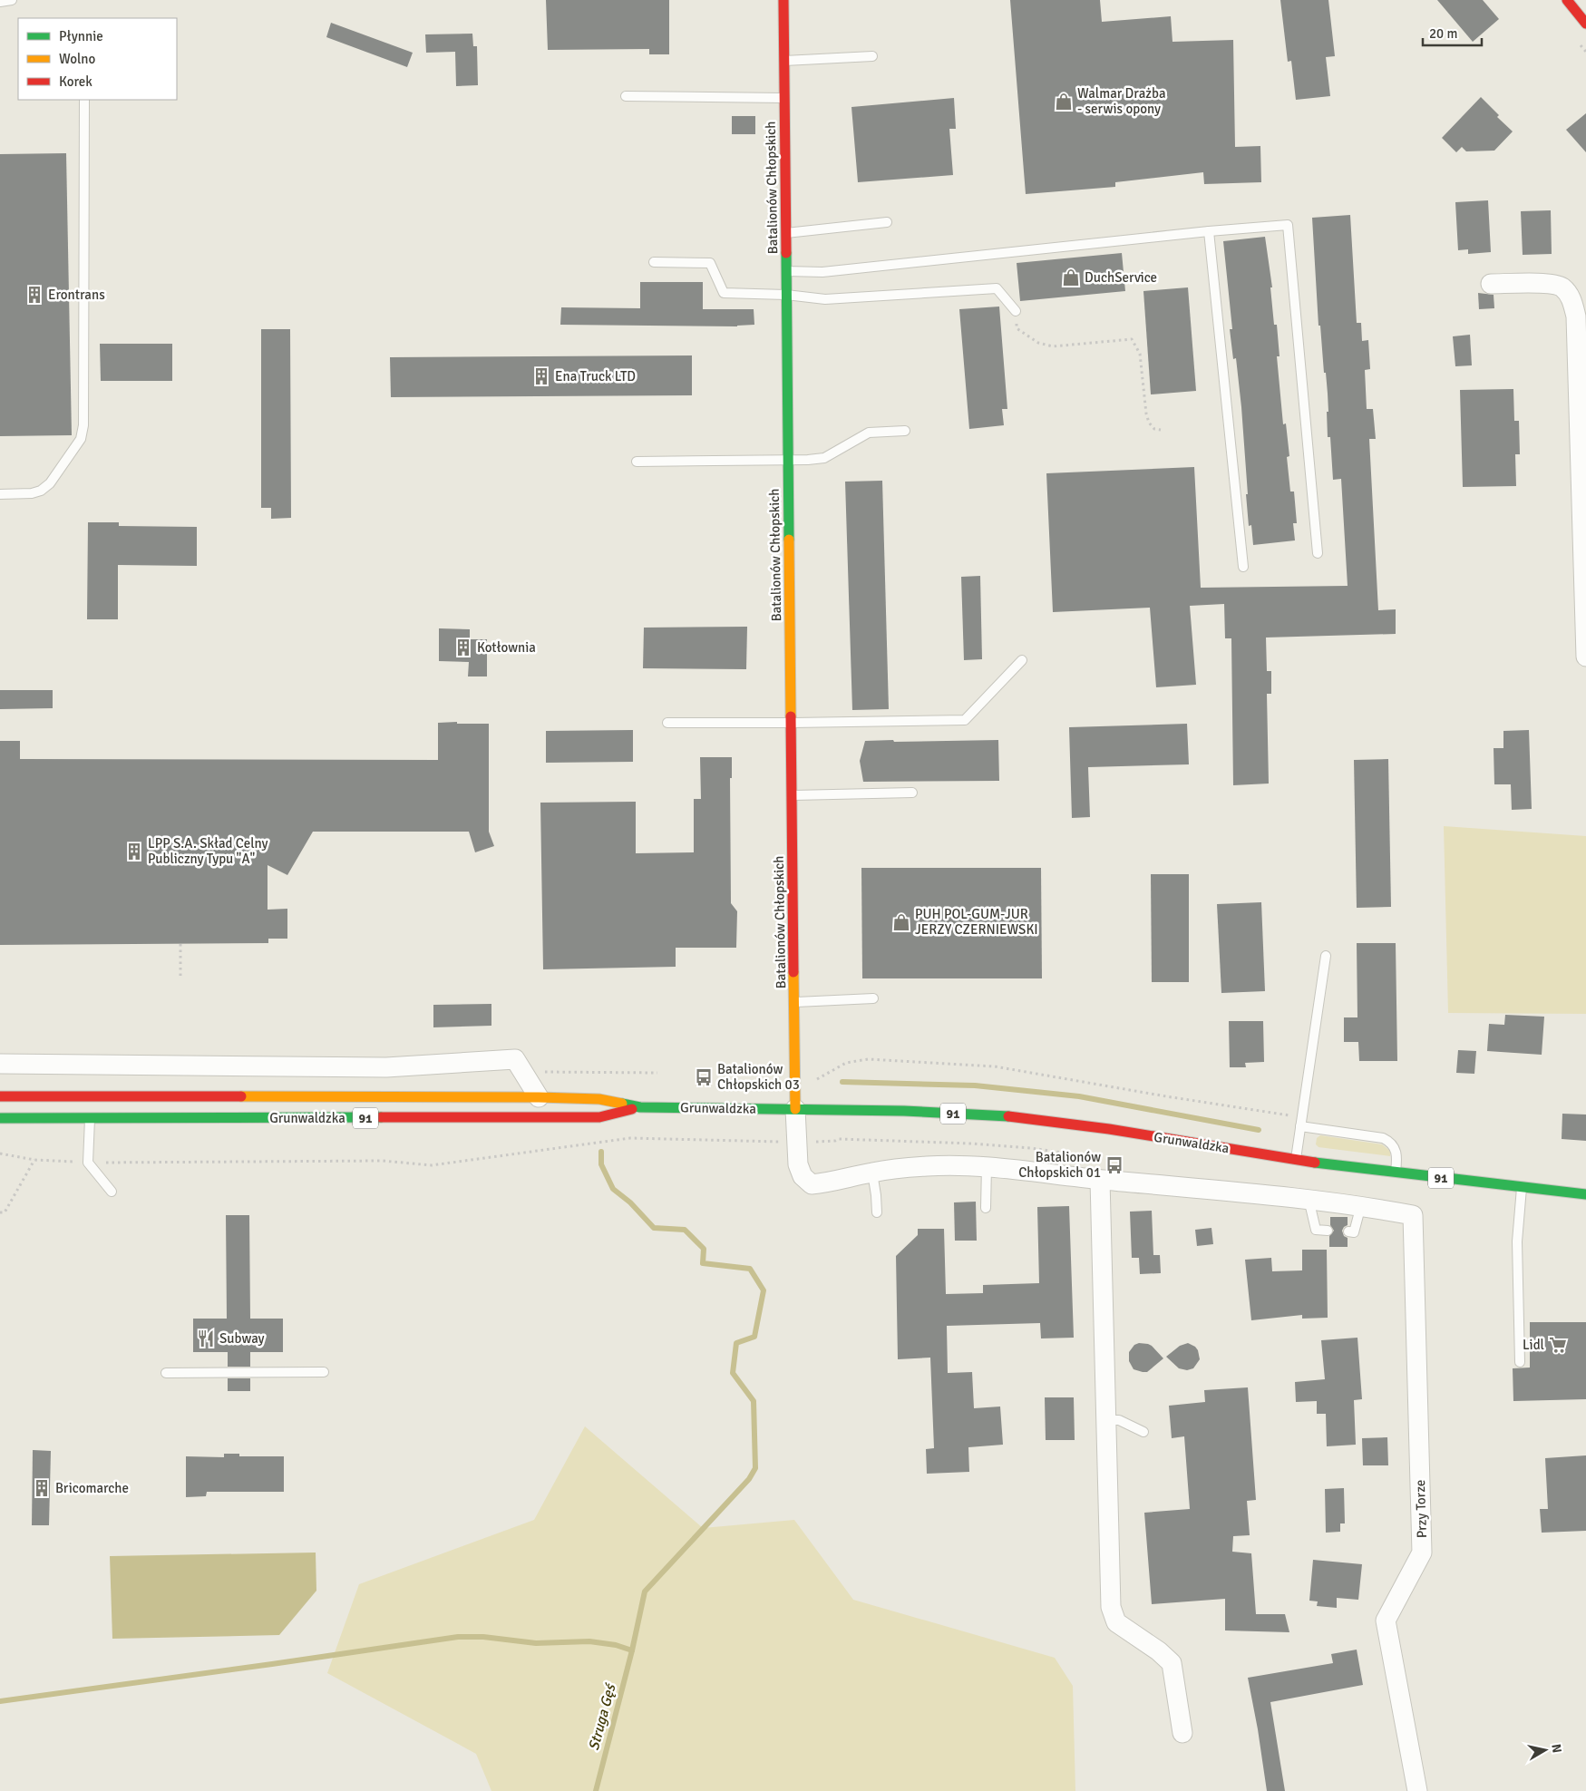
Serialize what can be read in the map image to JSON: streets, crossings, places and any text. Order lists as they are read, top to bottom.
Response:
{
  "streets": {
    "main road": ["Batalionów Chłopskich", "Grunwaldzka", "91"],
    "street": ["Przy Torze"]
  },
  "crossings": [
    ["Batalionów Chłopskich", "Grunwaldzka"]
  ],
  "water": ["Struga Gęś"],
  "places": {
    "shop": ["Walmar Drażba - serwis opony", "DuchService", "PUH POL-GUM-JUR JERZY CZERNIEWSKI"],
    "building": [
      "Erontrans",
      "Ena Truck LTD",
      "Kotłownia",
      "LPP S.A. Skład Celny Publiczny Typu \"A\"",
      "Bricomarche"
    ],
    "bus stop": ["Batalionów Chłopskich 03", "Batalionów Chłopskich 01"],
    "restaurant": ["Subway"],
    "supermarket": ["Lidl"]
  },
  "legend": ["Płynnie", "Wolno", "Korek"],
  "scale_bar": "20 m",
  "north": "right"
}
